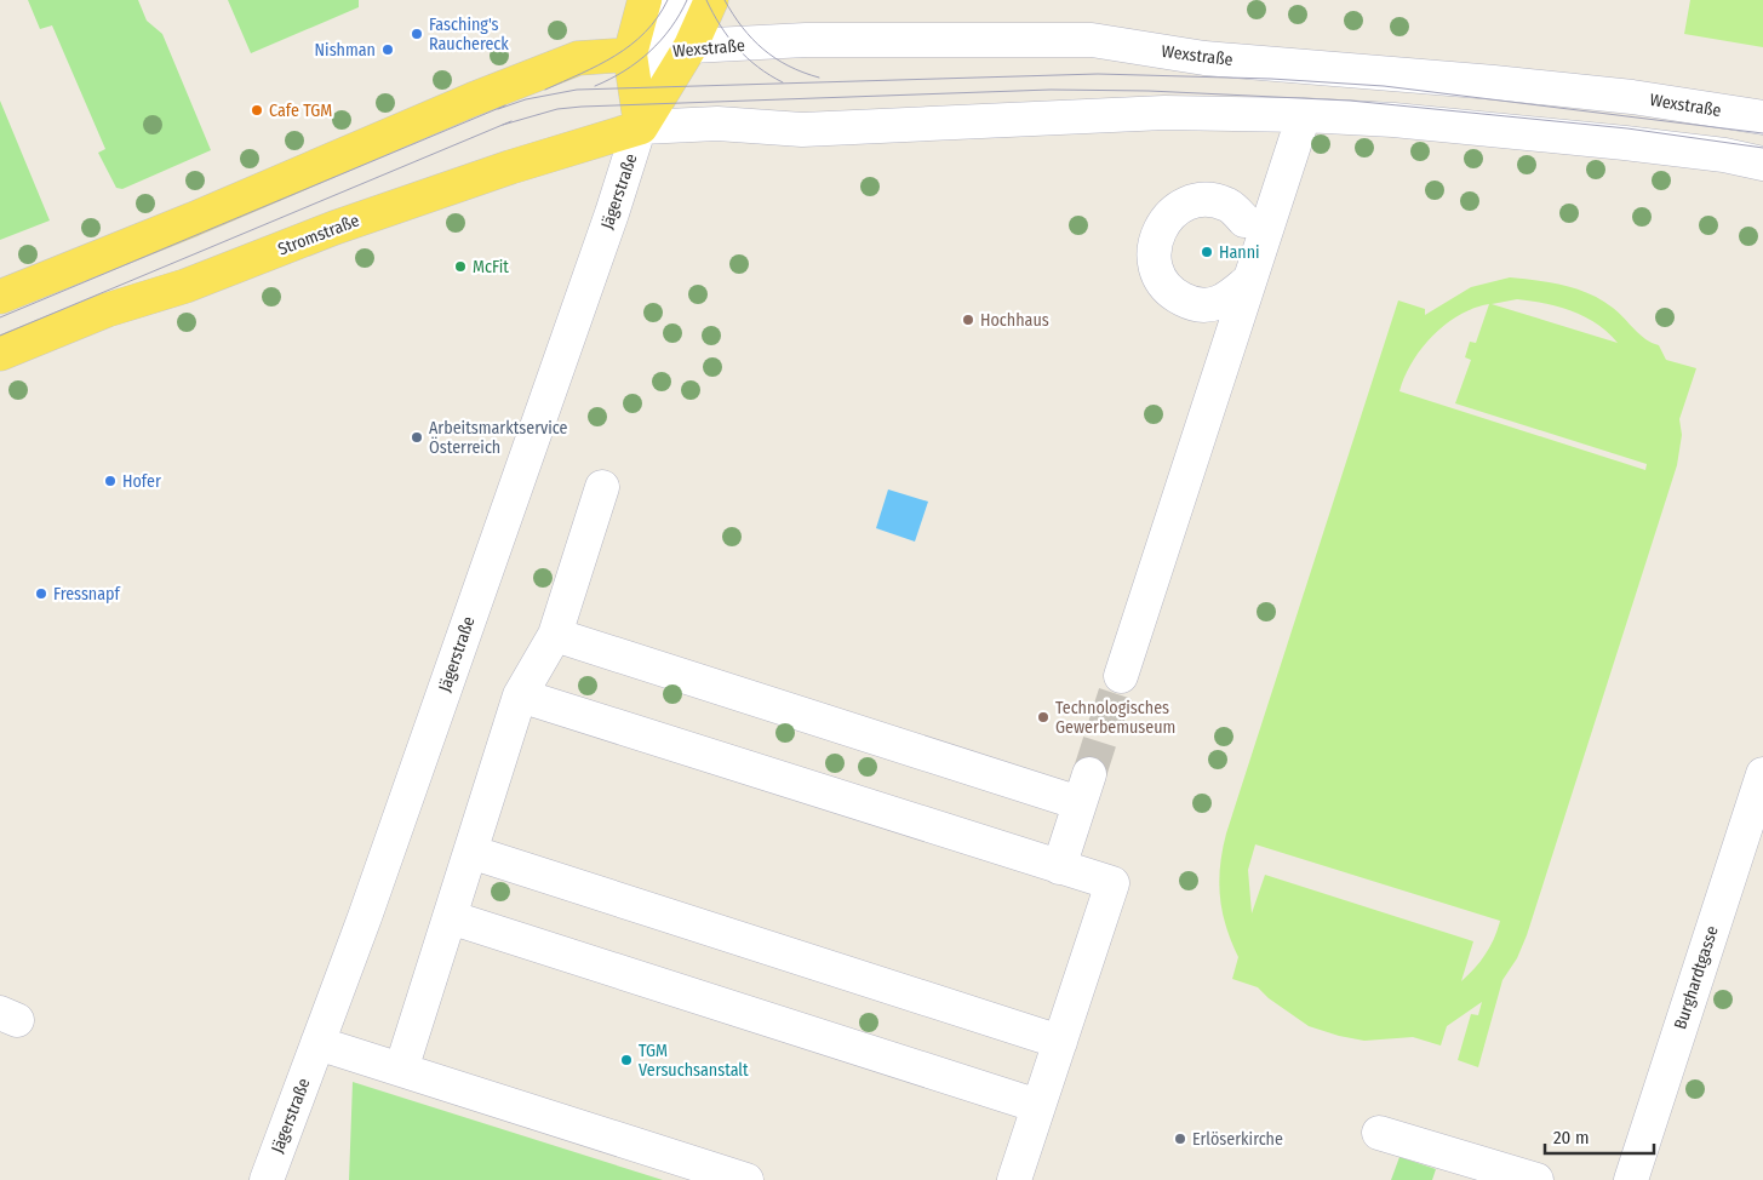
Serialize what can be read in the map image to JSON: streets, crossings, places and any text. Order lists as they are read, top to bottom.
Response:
{
  "streets": {
    "main road": ["Jägerstraße", "Stromstraße"],
    "street": ["Wexstraße", "Burghardtgasse"]
  },
  "crossings": [
    ["Wexstraße", "Jägerstraße"],
    ["Jägerstraße", "Stromstraße"]
  ],
  "places": [
    "Fasching's Rauchereck",
    "Nishman",
    "Cafe TGM",
    "Hanni",
    "McFit",
    "Hochhaus",
    "Arbeitsmarktservice Österreich",
    "Hofer",
    "Fressnapf",
    "Technologisches Gewerbemuseum",
    "TGM Versuchsanstalt",
    "Erlöserkirche"
  ],
  "scale_bar": "20 m"
}
